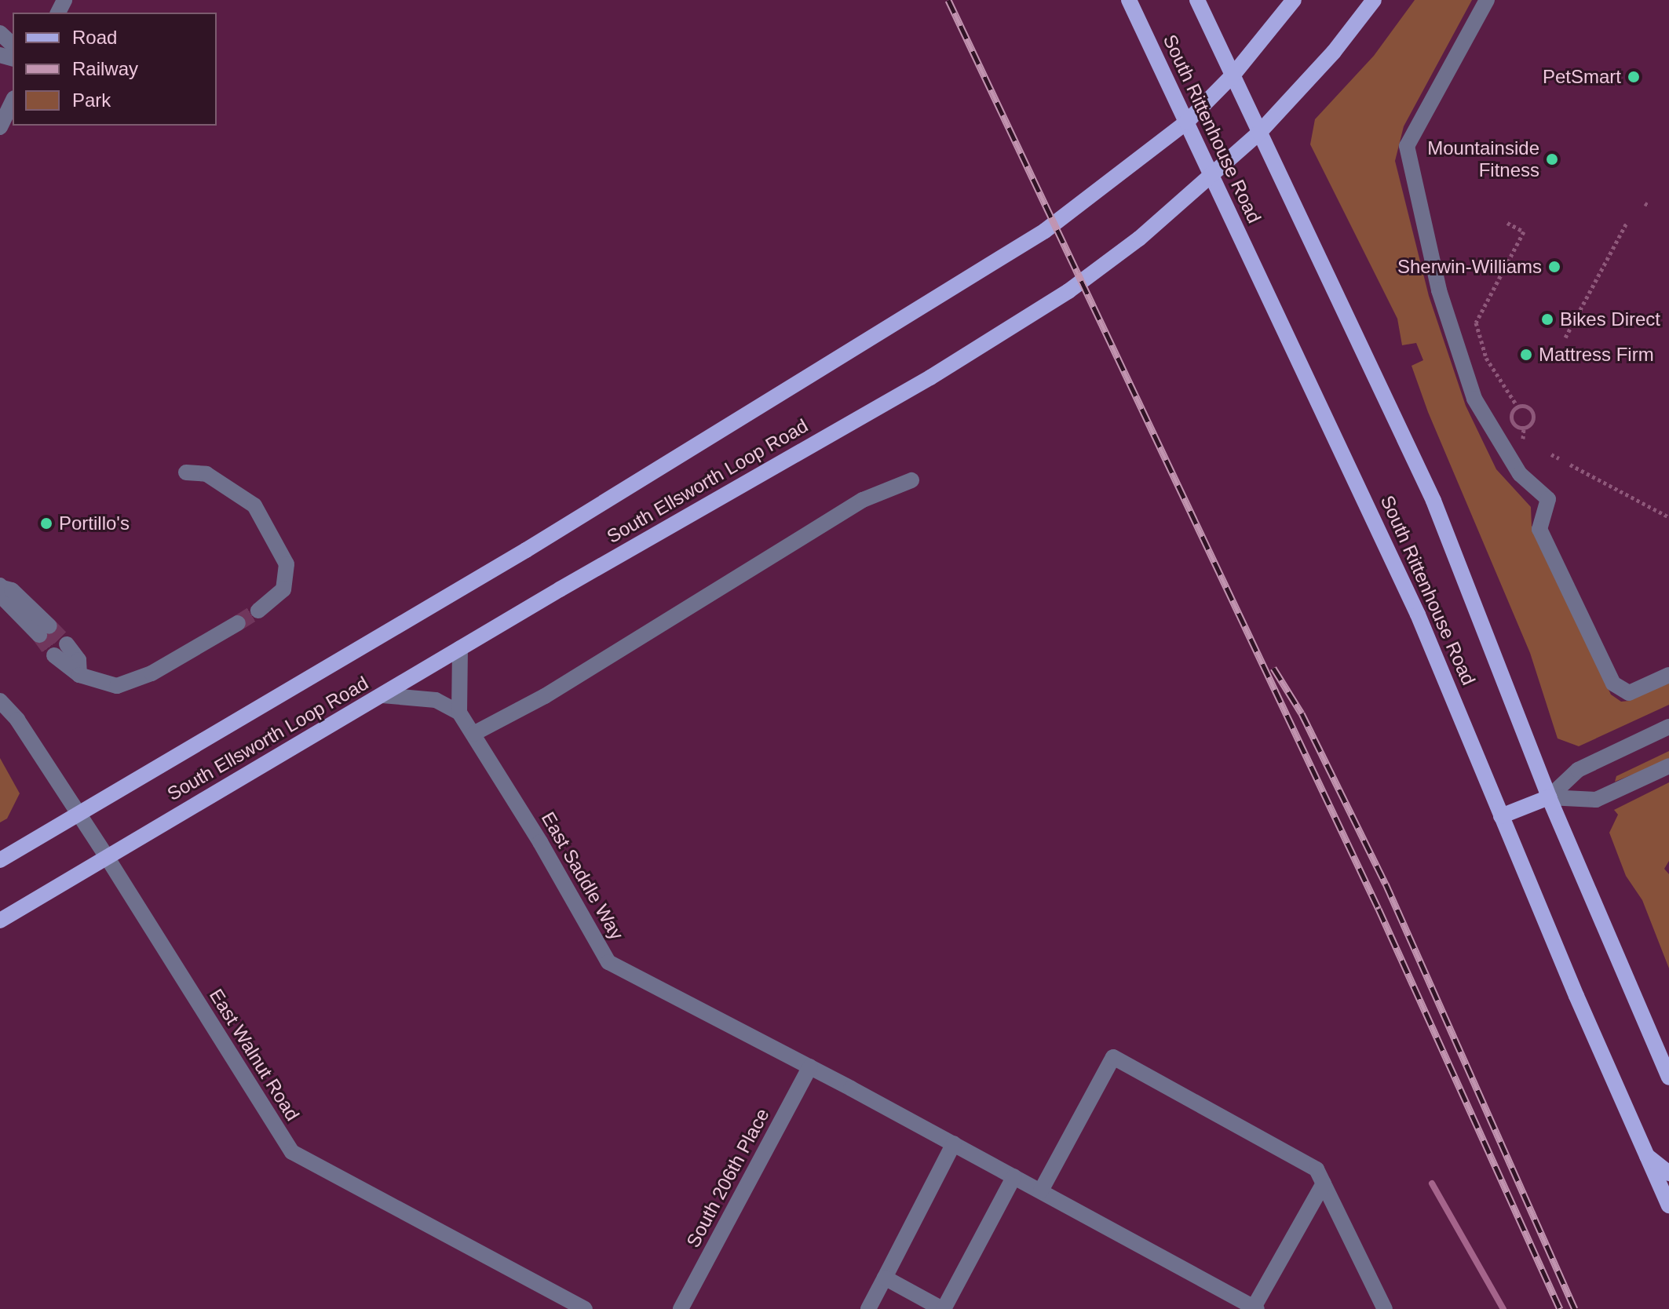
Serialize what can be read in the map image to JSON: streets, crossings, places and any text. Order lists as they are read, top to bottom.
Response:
{
  "streets": {
    "main road": ["South Rittenhouse Road", "South Ellsworth Loop Road"],
    "street": ["East Saddle Way", "East Walnut Road", "South 206th Place"]
  },
  "crossings": [
    ["South Rittenhouse Road", "South Ellsworth Loop Road"],
    ["South Ellsworth Loop Road", "East Walnut Road"],
    ["East Saddle Way", "South 206th Place"]
  ],
  "places": [
    "PetSmart",
    "Mountainside Fitness",
    "Sherwin-Williams",
    "Bikes Direct",
    "Mattress Firm",
    "Portillo's"
  ],
  "legend": ["Road", "Railway", "Park"]
}
